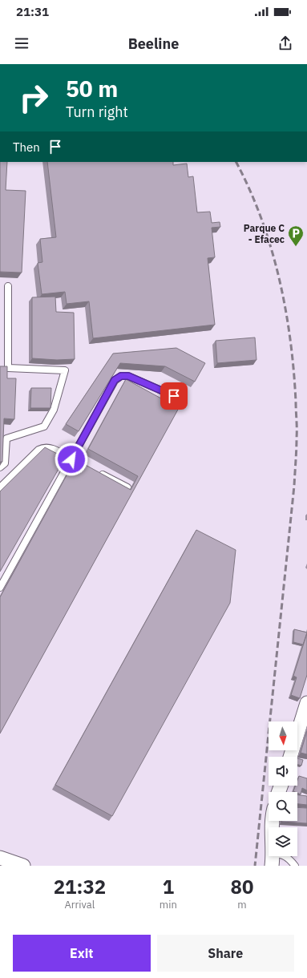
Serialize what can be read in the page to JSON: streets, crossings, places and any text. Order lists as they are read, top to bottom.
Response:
{
  "places": {
    "parking": ["Parque C - Efacec"]
  },
  "north": "bottom",
  "page": {
    "status": "21:31",
    "header": "Beeline",
    "turn": ["50 m", "Turn right"],
    "then": "Then",
    "eta": [
      "21:32",
      "Arrival",
      "1",
      "min",
      "80",
      "m"
    ],
    "buttons": ["Exit", "Share"]
  }
}
